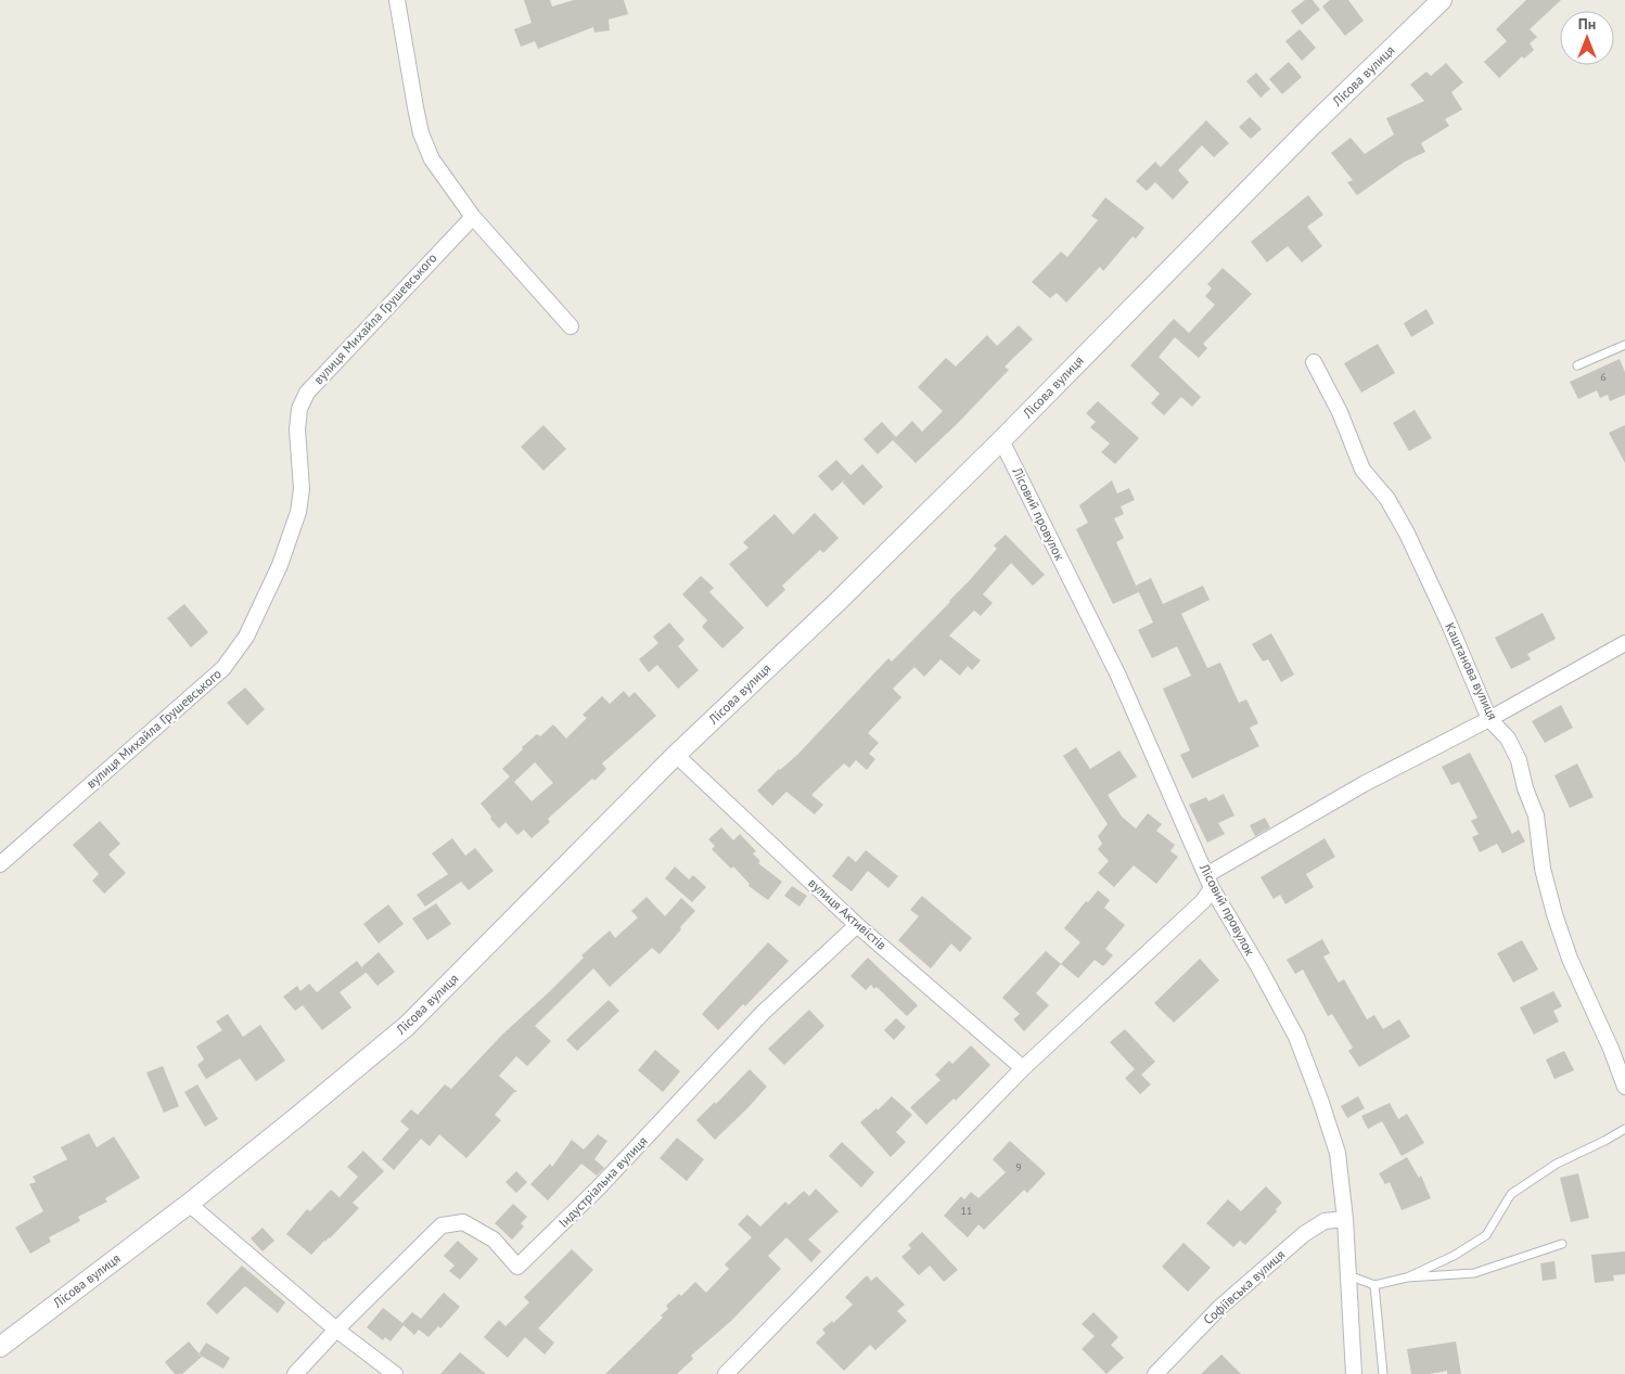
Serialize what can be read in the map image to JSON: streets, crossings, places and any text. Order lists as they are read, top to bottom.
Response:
{
  "streets": {
    "street": [
      "Лісова вулиця",
      "вулиця Михайла Грушевського",
      "Лісовий провулок",
      "Каштанова вулиця",
      "вулиця Активістів",
      "Індустріальна вулиця",
      "Софіївська вулиця"
    ]
  },
  "crossings": [
    ["Лісова вулиця", "Лісовий провулок"],
    ["Лісова вулиця", "вулиця Активістів"],
    ["Лісовий провулок", "Софіївська вулиця"],
    ["вулиця Активістів", "Індустріальна вулиця"]
  ],
  "house_numbers": ["6", "9", "11"],
  "north": "top"
}
